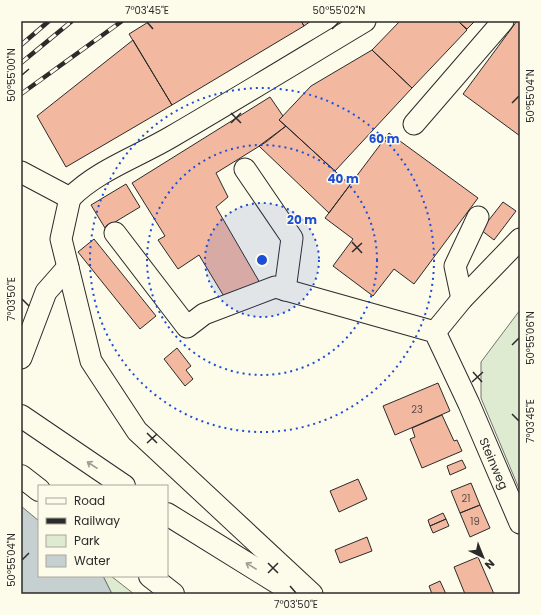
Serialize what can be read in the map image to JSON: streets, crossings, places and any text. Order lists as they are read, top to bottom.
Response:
{
  "streets": {
    "street": ["Steinweg"]
  },
  "house_numbers": ["23", "21", "19"],
  "legend": [
    "Road",
    "Railway",
    "Park",
    "Water"
  ],
  "north": "bottom right",
  "coordinates": [
    "7°03'45\"E",
    "50°55'02\"N",
    "50°55'00\"N",
    "50°55'04\"N",
    "7°03'50\"E",
    "50°55'06\"N"
  ],
  "rings": ["60 m", "40 m", "20 m"]
}
